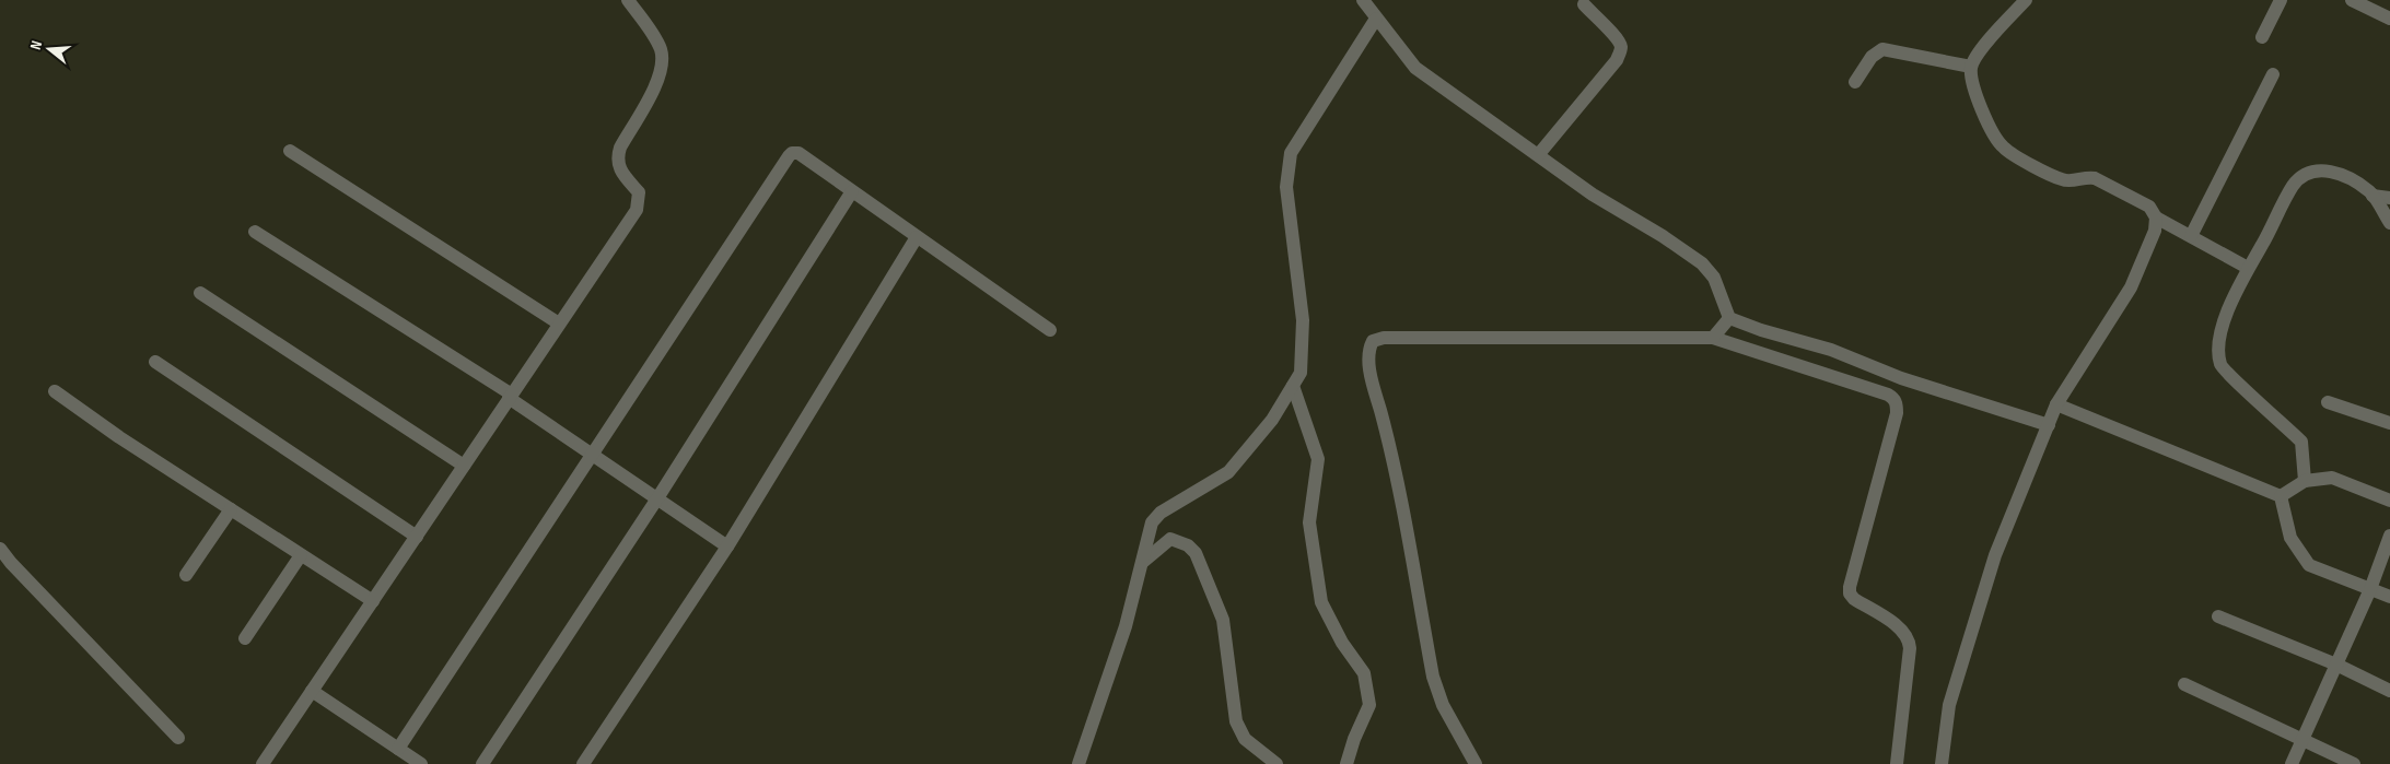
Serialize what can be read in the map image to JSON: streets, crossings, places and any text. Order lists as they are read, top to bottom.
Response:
{
  "north": "left"
}
